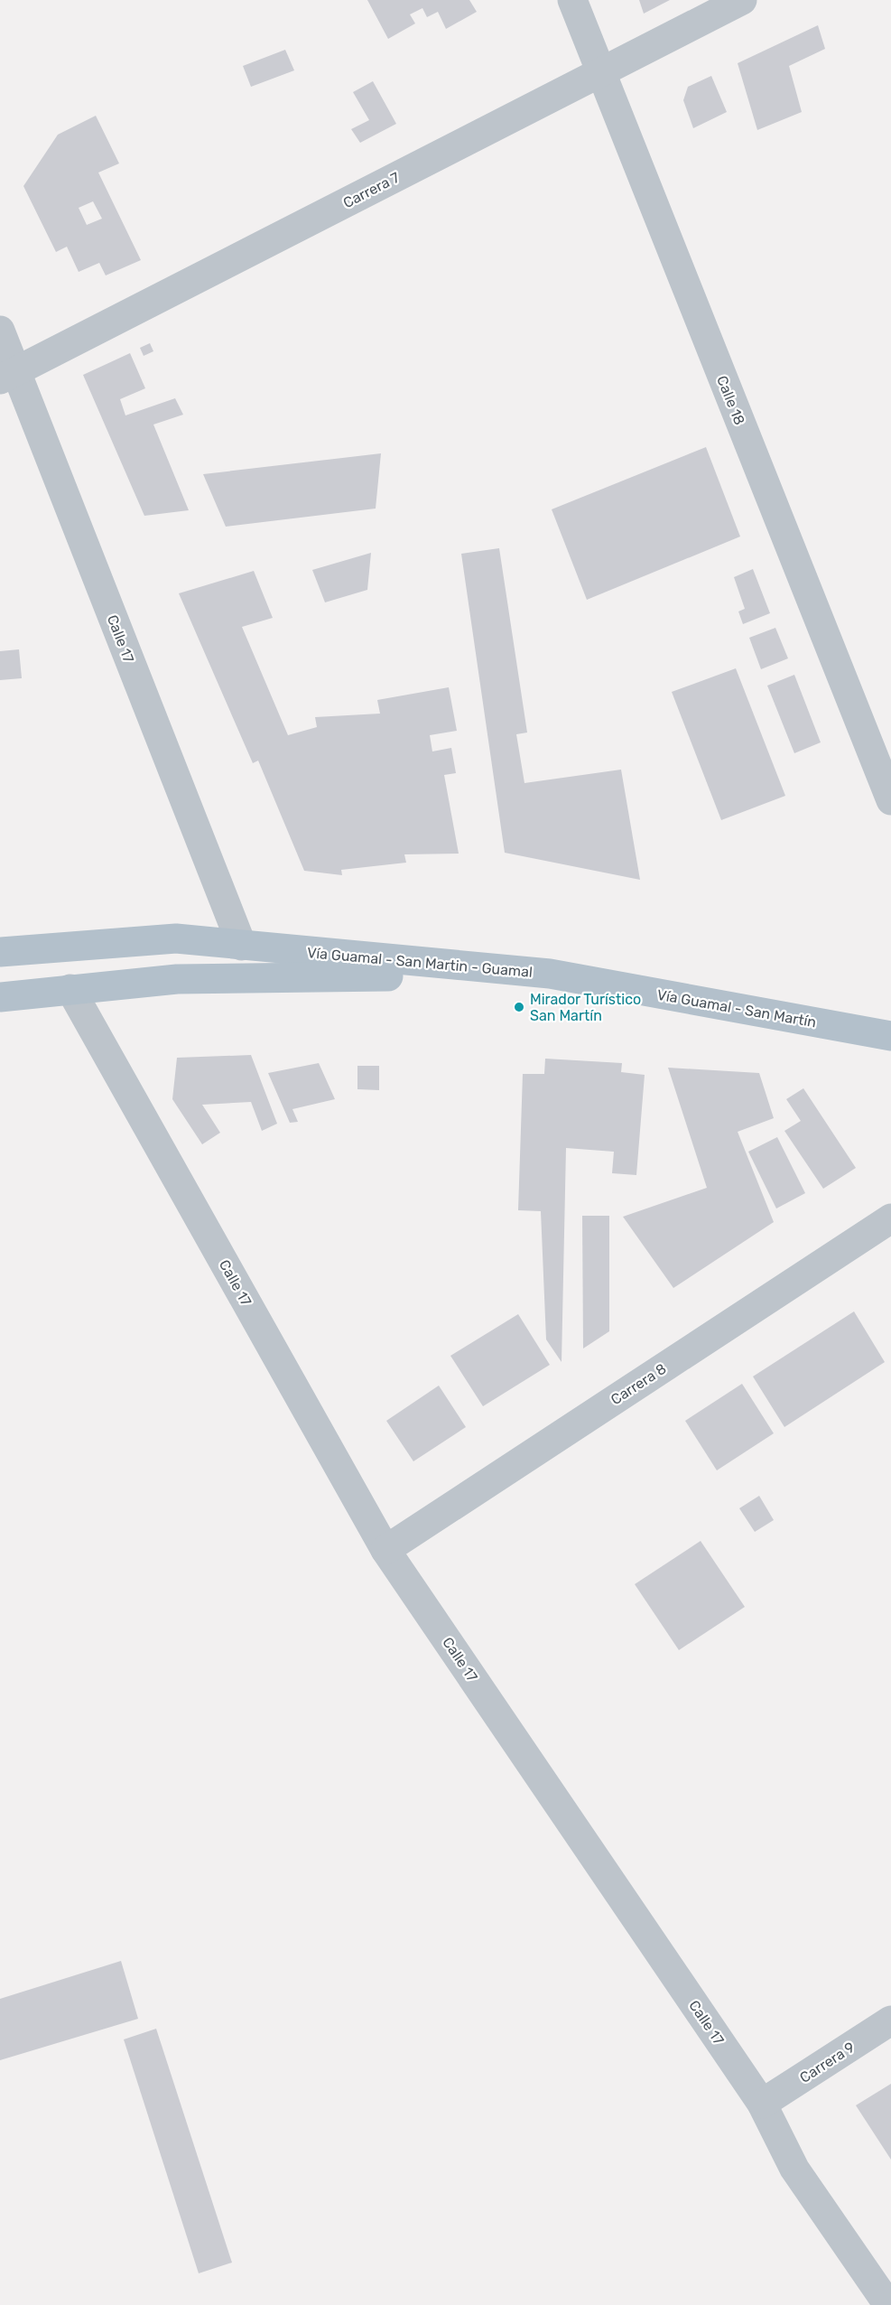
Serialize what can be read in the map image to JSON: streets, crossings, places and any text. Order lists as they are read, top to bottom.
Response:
{
  "streets": {
    "main road": ["Vía Guamal - San Martin - Guamal", "Vía Guamal - San Martín"],
    "street": [
      "Carrera 7",
      "Calle 18",
      "Calle 17",
      "Carrera 8",
      "Carrera 9"
    ]
  },
  "crossings": [
    ["Carrera 7", "Calle 18"],
    ["Carrera 7", "Calle 17"],
    ["Calle 17", "Vía Guamal - San Martin - Guamal"],
    ["Calle 17", "Carrera 8"],
    ["Calle 17", "Carrera 9"],
    ["Vía Guamal - San Martin - Guamal", "Vía Guamal - San Martín"]
  ],
  "places": ["Mirador Turístico San Martín"]
}
